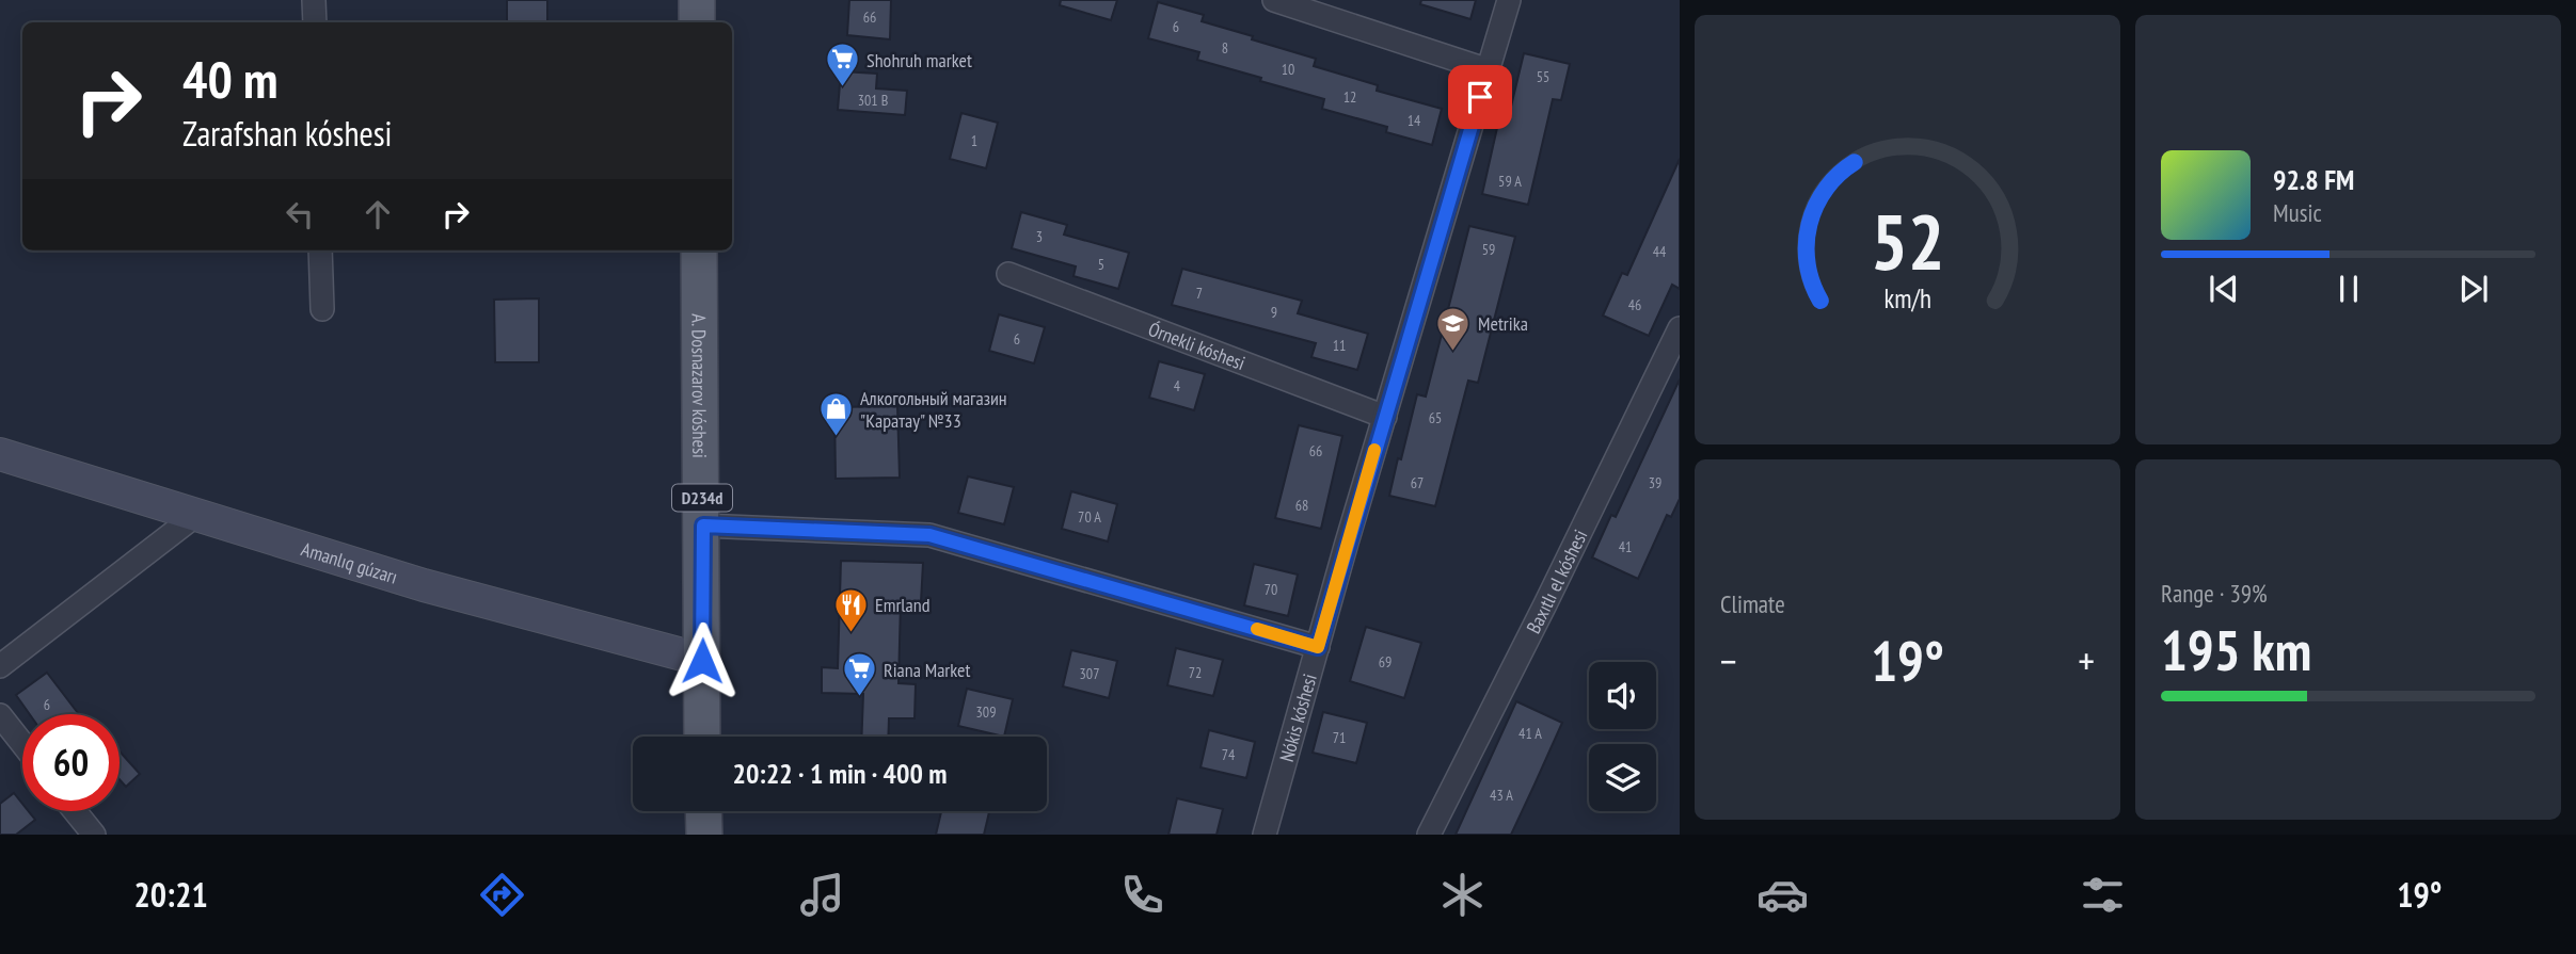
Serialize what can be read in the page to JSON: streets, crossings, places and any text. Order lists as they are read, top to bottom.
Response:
{
  "streets": {
    "main road": ["A. Dosnazarov kóshesi", "D234d"],
    "street": [
      "Órnekli kóshesi",
      "Amanlıq gúzarı",
      "Baxıtlı el kóshesi",
      "Nókis kóshesi"
    ]
  },
  "crossings": [
    ["Órnekli kóshesi", "Nókis kóshesi"],
    ["A. Dosnazarov kóshesi", "Amanlıq gúzarı"]
  ],
  "places": {
    "supermarket": ["Shohruh market", "Riana Market"],
    "school or university": ["Metrika"],
    "shop": ["Алкогольный магазин \"Каратау\" №33"],
    "restaurant": ["Emrland"]
  },
  "house_numbers": [
    "66",
    "6",
    "8",
    "10",
    "55",
    "12",
    "301 В",
    "14",
    "1",
    "59 А",
    "3",
    "59",
    "44",
    "5",
    "7",
    "46",
    "9",
    "6",
    "11",
    "4",
    "65",
    "66",
    "67",
    "39",
    "68",
    "70 А",
    "41",
    "70",
    "69",
    "72",
    "307",
    "6",
    "309",
    "41 А",
    "71",
    "74",
    "43 А"
  ],
  "page": {
    "turn": ["40 m", "Zarafshan kóshesi"],
    "song": ["92.8 FM", "Music"],
    "tile": [
      "Climate",
      ["Range · 39%", "195 km"]
    ],
    "heat": ["−", "19°", "+"],
    "limit": "60",
    "trip": "20:22 · 1 min · 400 m",
    "tabs": ["20:21", "19°"],
    "gauge": ["52", "km/h"]
  }
}
